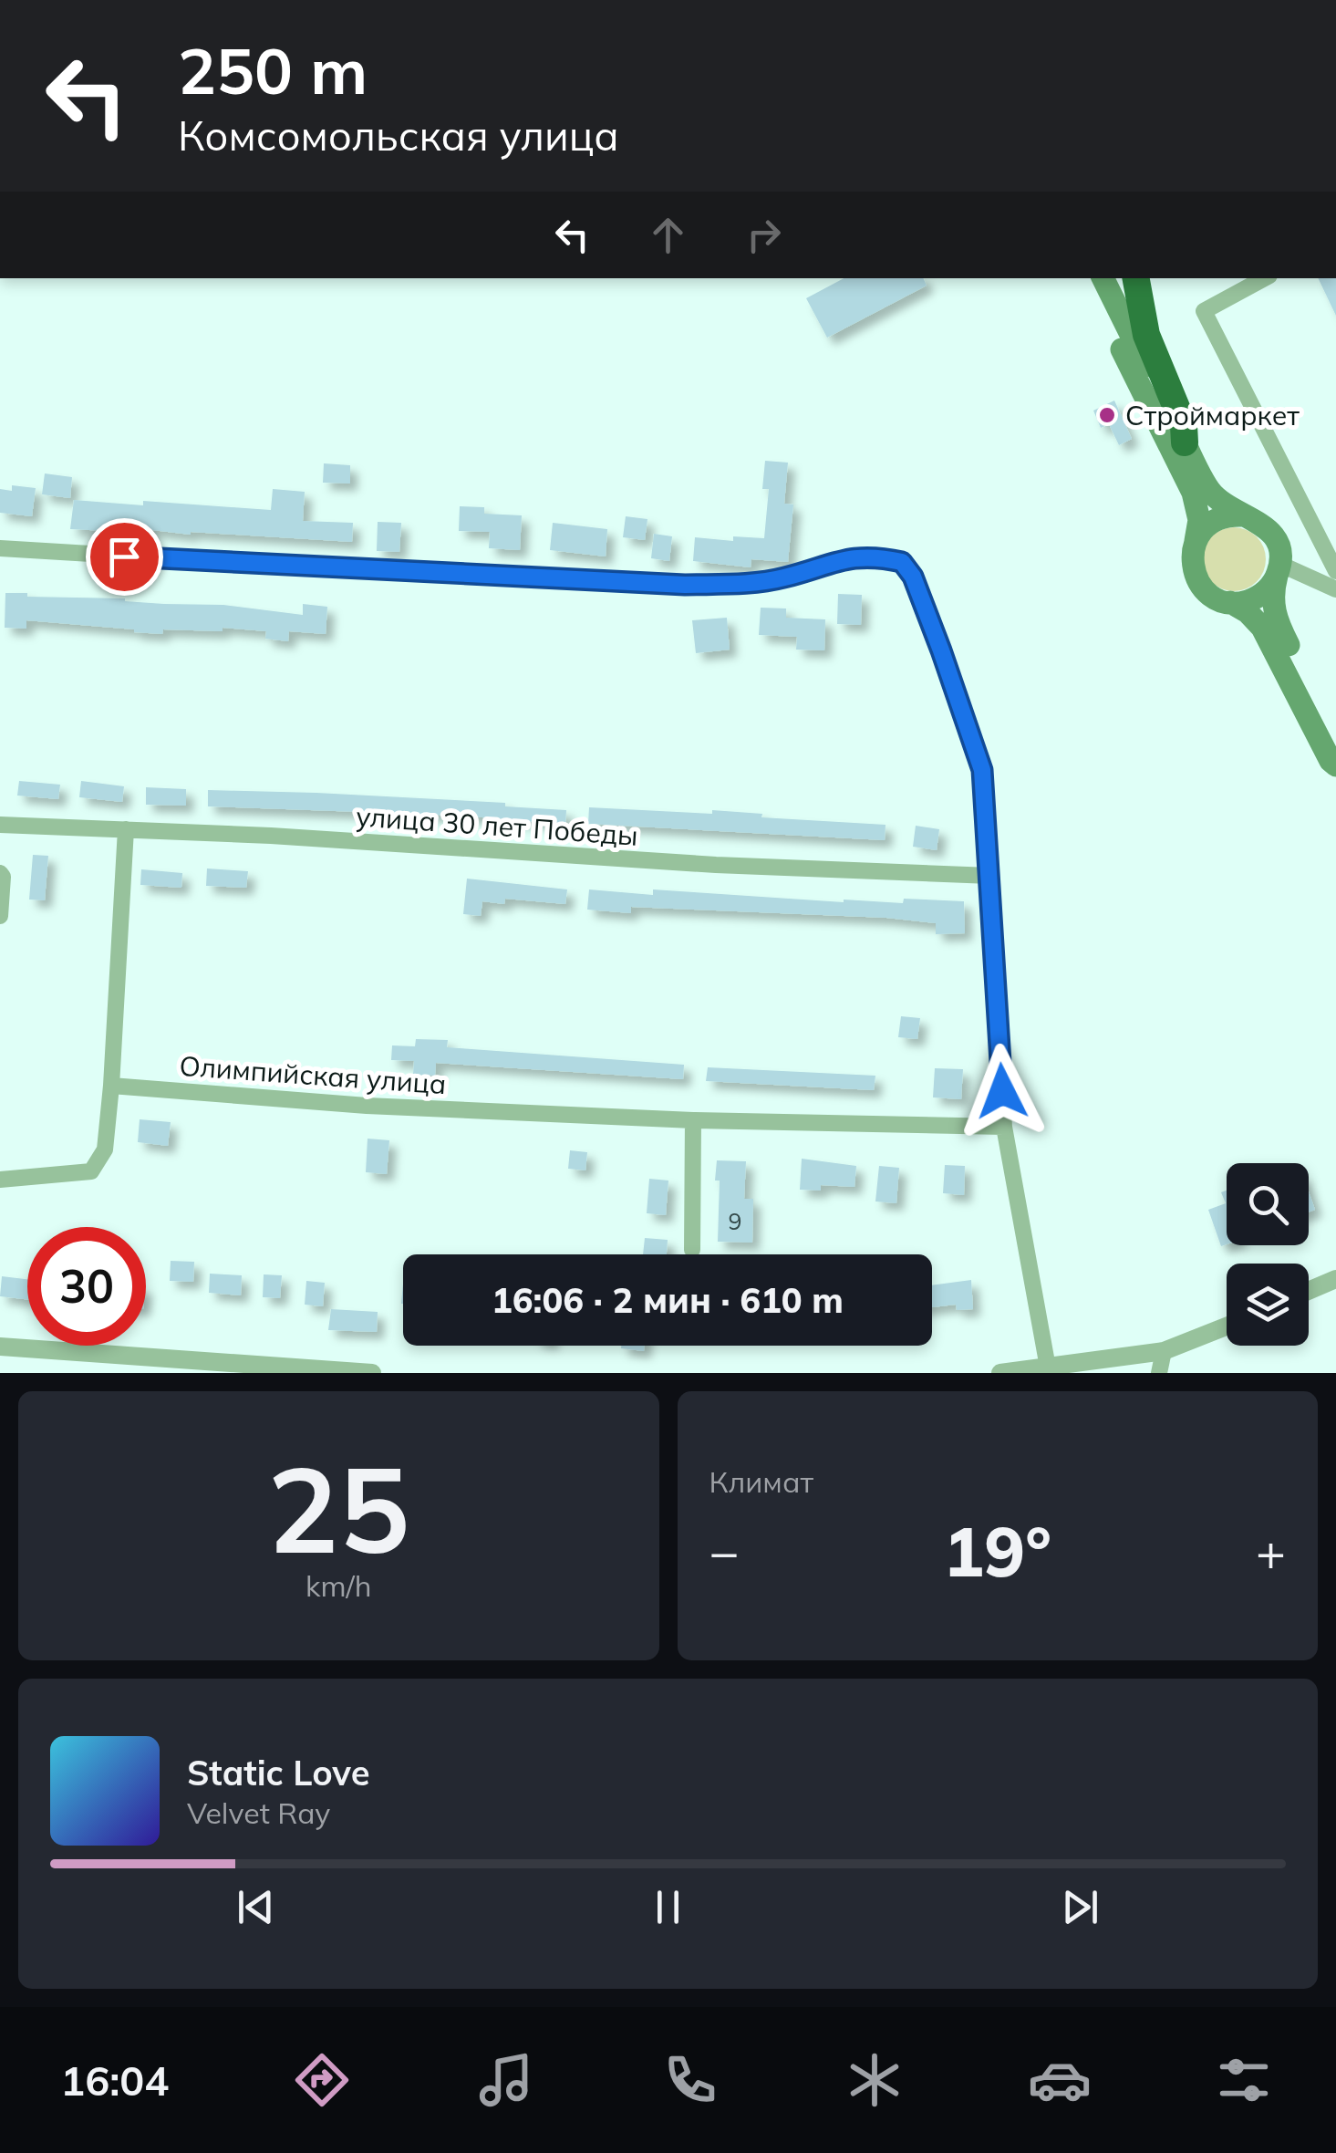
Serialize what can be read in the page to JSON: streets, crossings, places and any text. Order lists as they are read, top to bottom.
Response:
{
  "streets": {
    "street": ["улица 30 лет Победы", "Олимпийская улица"]
  },
  "places": ["Строймаркет"],
  "house_numbers": ["9"],
  "page": {
    "turn": ["250 m", "Комсомольская улица"],
    "limit": "30",
    "trip": "16:06 · 2 мин · 610 m",
    "tile": [
      ["25", "km/h"],
      "Климат"
    ],
    "heat": ["−", "19°", "+"],
    "song": ["Static Love", "Velvet Ray"],
    "tabs": "16:04"
  }
}
